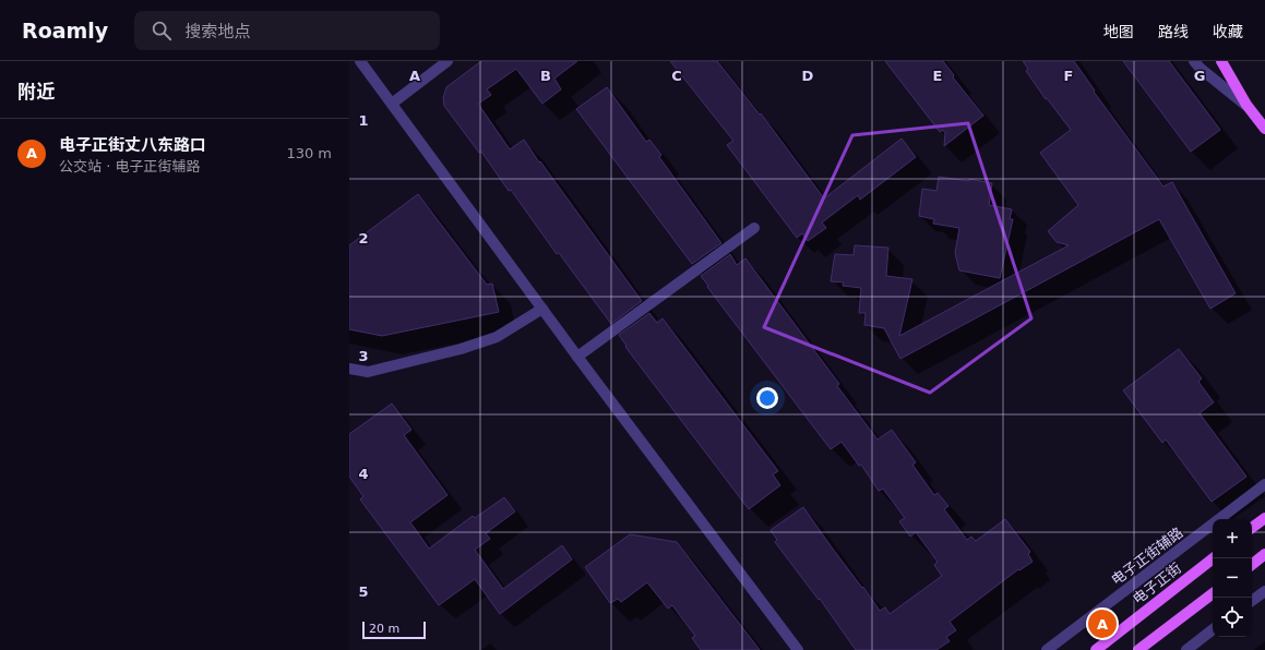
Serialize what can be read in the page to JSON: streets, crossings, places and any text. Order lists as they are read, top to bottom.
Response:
{
  "streets": {
    "main road": ["电子正街"],
    "street": ["电子正街辅路"]
  },
  "scale_bar": "20 m",
  "page": {
    "header": "Roamly",
    "search": "搜索地点",
    "nav": ["地图", "路线", "收藏"],
    "heading": "附近",
    "list": [
      {
        "mark": "A",
        "name": "电子正街丈八东路口",
        "note": "公交站 · 电子正街辅路",
        "value": "130 m"
      }
    ],
    "map_buttons": ["+", "−"],
    "pins": "A",
    "scale": "20 m"
  },
  "grid": {
    "columns": [
      "A",
      "B",
      "C",
      "D",
      "E",
      "F",
      "G"
    ],
    "rows": [
      "1",
      "2",
      "3",
      "4",
      "5"
    ]
  }
}
